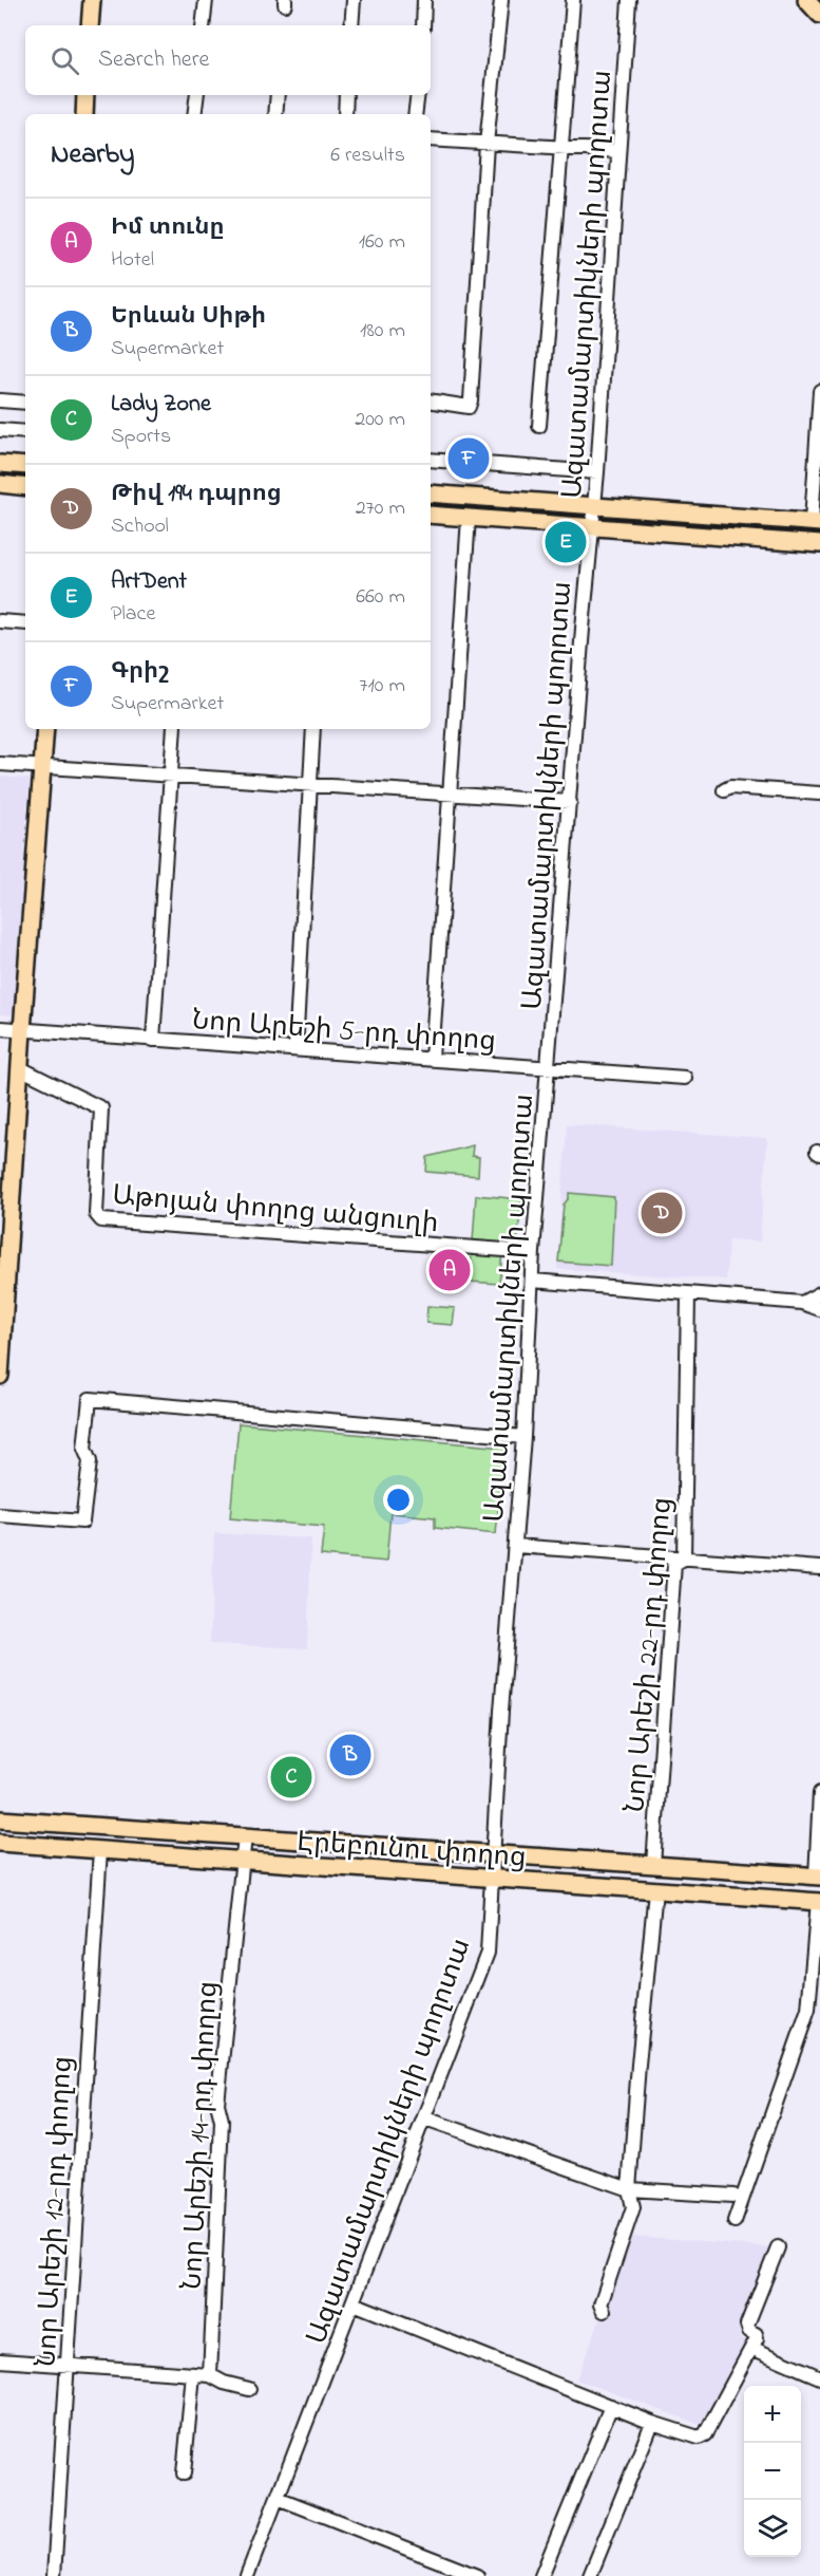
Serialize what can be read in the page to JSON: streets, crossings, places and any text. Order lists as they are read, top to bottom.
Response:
{
  "streets": {
    "main road": ["Էրեբունու փողոց"],
    "street": [
      "Ազատամարտիկների պողոտա",
      "Նոր Արեշի 5-րդ փողոց",
      "Աթոյան փողոց անցուղի",
      "Նոր Արեշի 22-րդ փողոց",
      "Նոր Արեշի 14-րդ փողոց",
      "Նոր Արեշի 12-րդ փողոց"
    ]
  },
  "crossings": [
    ["Ազատամարտիկների պողոտա", "Նոր Արեշի 5-րդ փողոց"],
    ["Ազատամարտիկների պողոտա", "Աթոյան փողոց անցուղի"],
    ["Ազատամարտիկների պողոտա", "Էրեբունու փողոց"],
    ["Նոր Արեշի 22-րդ փողոց", "Էրեբունու փողոց"],
    ["Էրեբունու փողոց", "Նոր Արեշի 14-րդ փողոց"],
    ["Էրեբունու փողոց", "Նոր Արեշի 12-րդ փողոց"]
  ],
  "page": {
    "search": "Search here",
    "heading": ["Nearby", "6 results"],
    "list": [
      {
        "mark": "A",
        "name": "Իմ տունը",
        "note": "Hotel",
        "value": "160 m"
      },
      {
        "mark": "B",
        "name": "Երևան Սիթի",
        "note": "Supermarket",
        "value": "180 m"
      },
      {
        "mark": "C",
        "name": "Lady Zone",
        "note": "Sports",
        "value": "200 m"
      },
      {
        "mark": "D",
        "name": "Թիվ 194 դպրոց",
        "note": "School",
        "value": "270 m"
      },
      {
        "mark": "E",
        "name": "ArtDent",
        "note": "Place",
        "value": "660 m"
      },
      {
        "mark": "F",
        "name": "Գրիշ",
        "note": "Supermarket",
        "value": "710 m"
      }
    ],
    "pins": [
      "F",
      "E",
      "D",
      "A",
      "B",
      "C"
    ],
    "map_buttons": ["+", "−"]
  }
}
